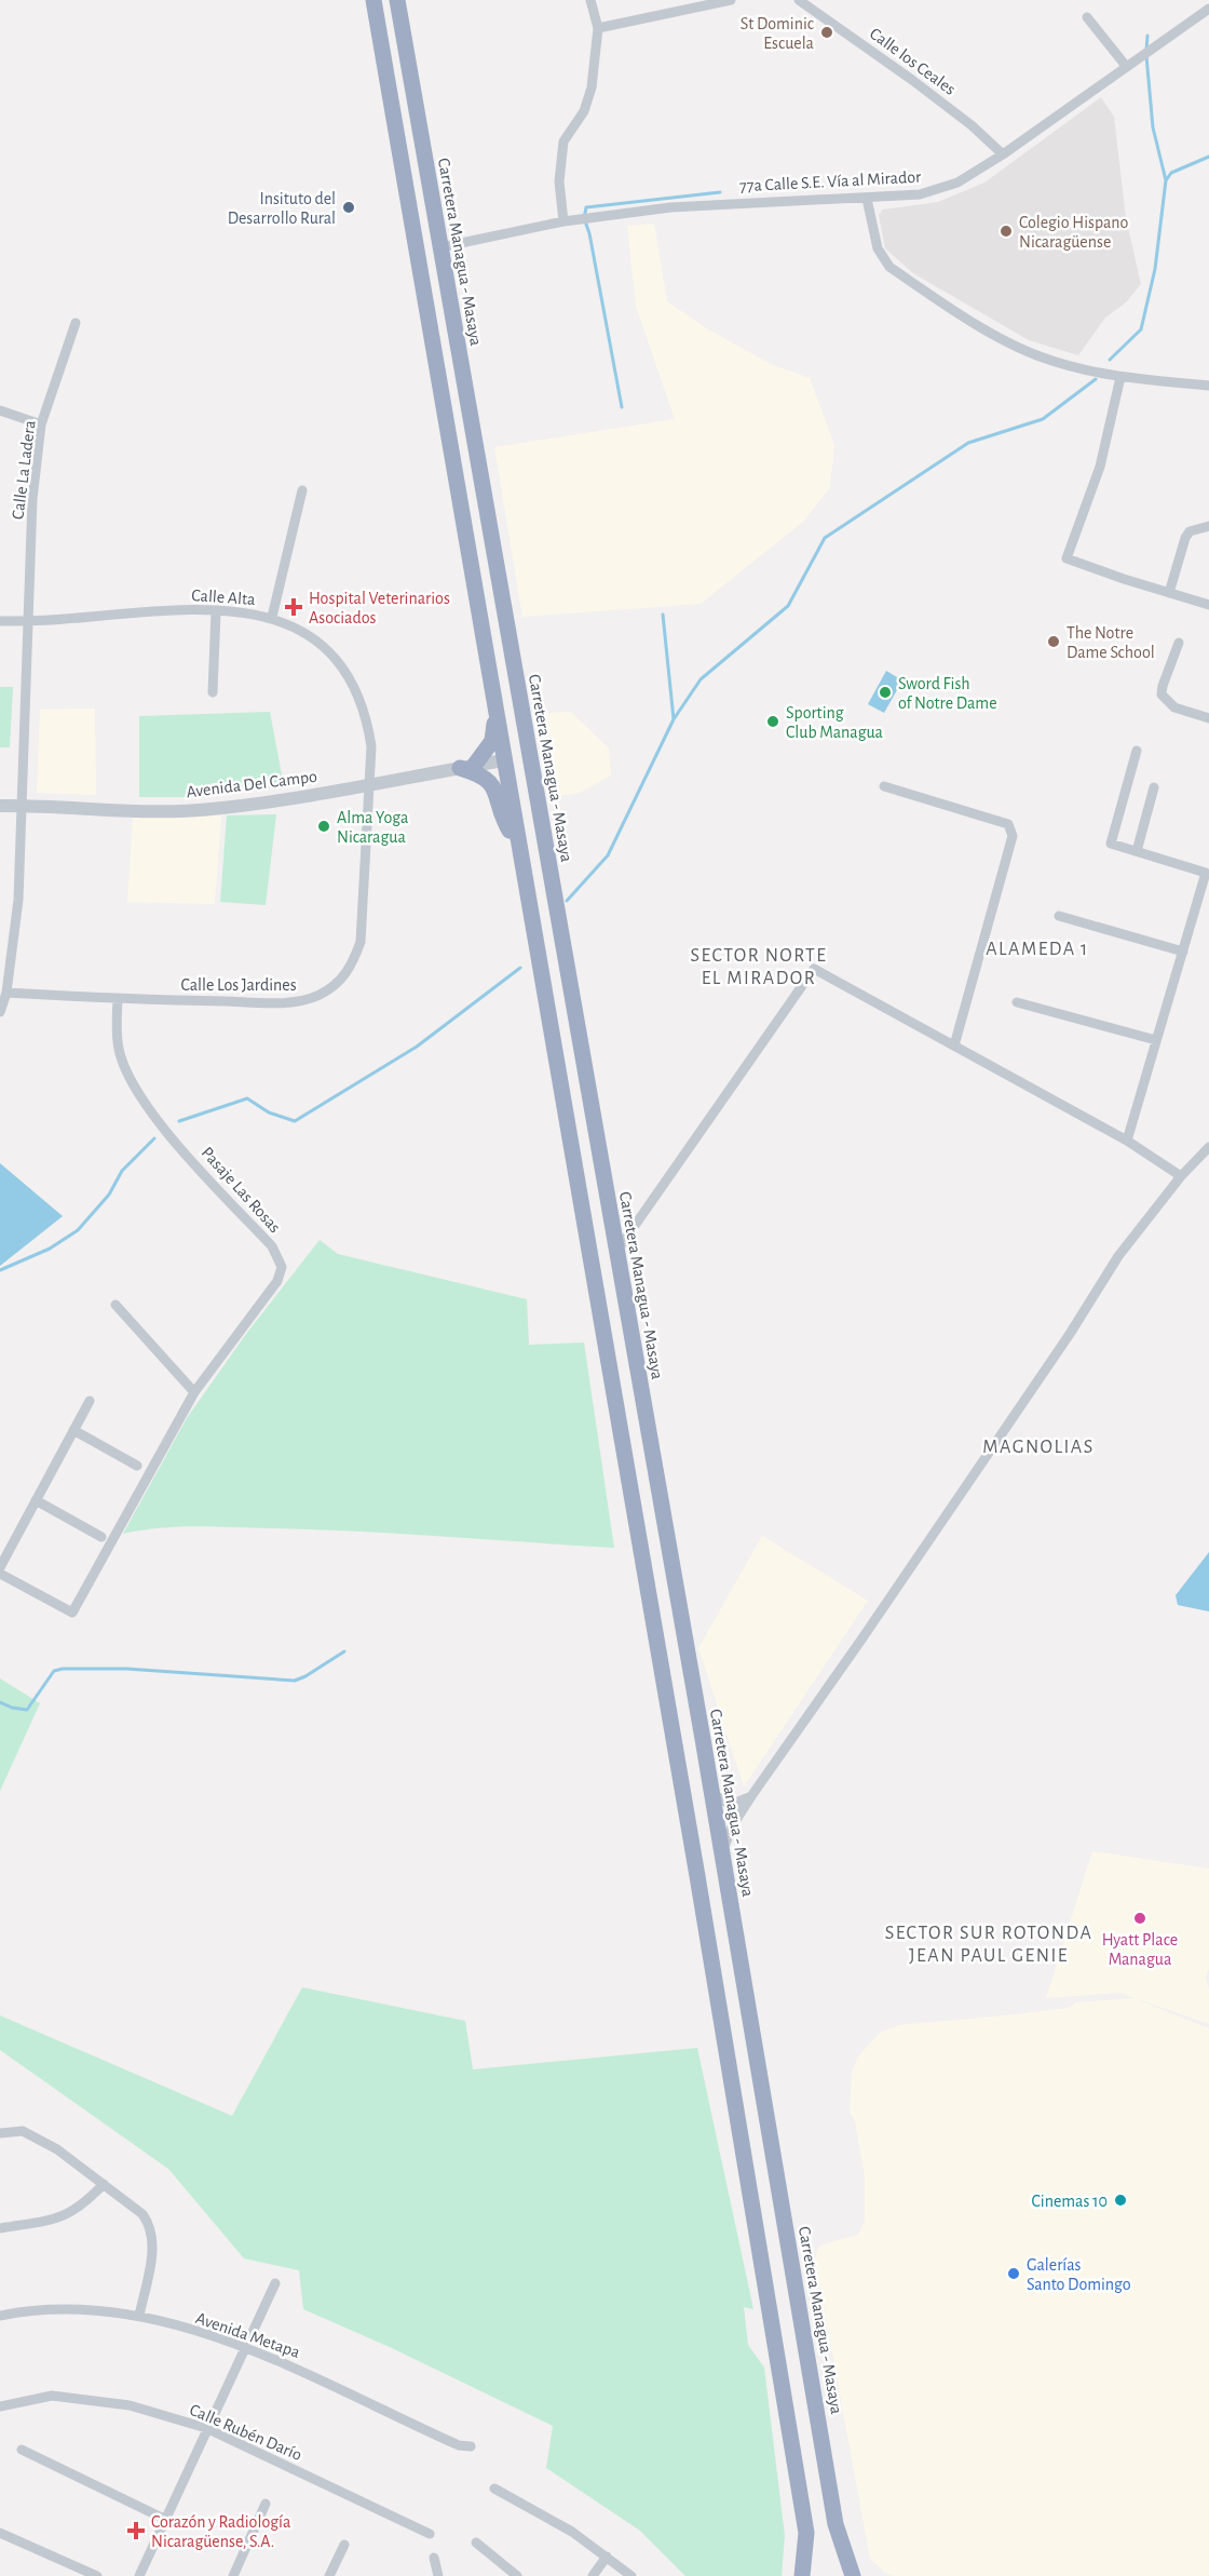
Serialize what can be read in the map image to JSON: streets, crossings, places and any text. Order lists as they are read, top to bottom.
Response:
{
  "streets": {
    "highway": ["Carretera Managua - Masaya"],
    "street": [
      "Calle los Ceales",
      "77a Calle S.E. Vía al Mirador",
      "Calle La Ladera",
      "Calle Alta",
      "Avenida Del Campo",
      "Calle Los Jardines",
      "Pasaje Las Rosas",
      "Avenida Metapa",
      "Calle Rubén Darío"
    ]
  },
  "crossings": [
    ["Calle los Ceales", "77a Calle S.E. Vía al Mirador"],
    ["77a Calle S.E. Vía al Mirador", "Carretera Managua - Masaya"],
    ["Calle La Ladera", "Calle Alta"],
    ["Calle La Ladera", "Avenida Del Campo"],
    ["Calle La Ladera", "Calle Los Jardines"],
    ["Calle Alta", "Avenida Del Campo"],
    ["Calle Alta", "Calle Los Jardines"],
    ["Avenida Del Campo", "Calle Los Jardines"],
    ["Calle Los Jardines", "Pasaje Las Rosas"]
  ],
  "districts": [
    "ALAMEDA 1",
    "SECTOR NORTE EL MIRADOR",
    "MAGNOLIAS",
    "SECTOR SUR ROTONDA JEAN PAUL GENIE"
  ],
  "places": {
    "other": [
      "St Dominic Escuela",
      "Insituto del Desarrollo Rural",
      "Colegio Hispano Nicaragüense",
      "The Notre Dame School",
      "Sword Fish of Notre Dame",
      "Sporting Club Managua",
      "Alma Yoga Nicaragua",
      "Hyatt Place Managua",
      "Cinemas 10",
      "Galerías Santo Domingo"
    ],
    "health": ["Hospital Veterinarios Asociados", "Corazón y Radiología Nicaragüense, S.A."]
  }
}
